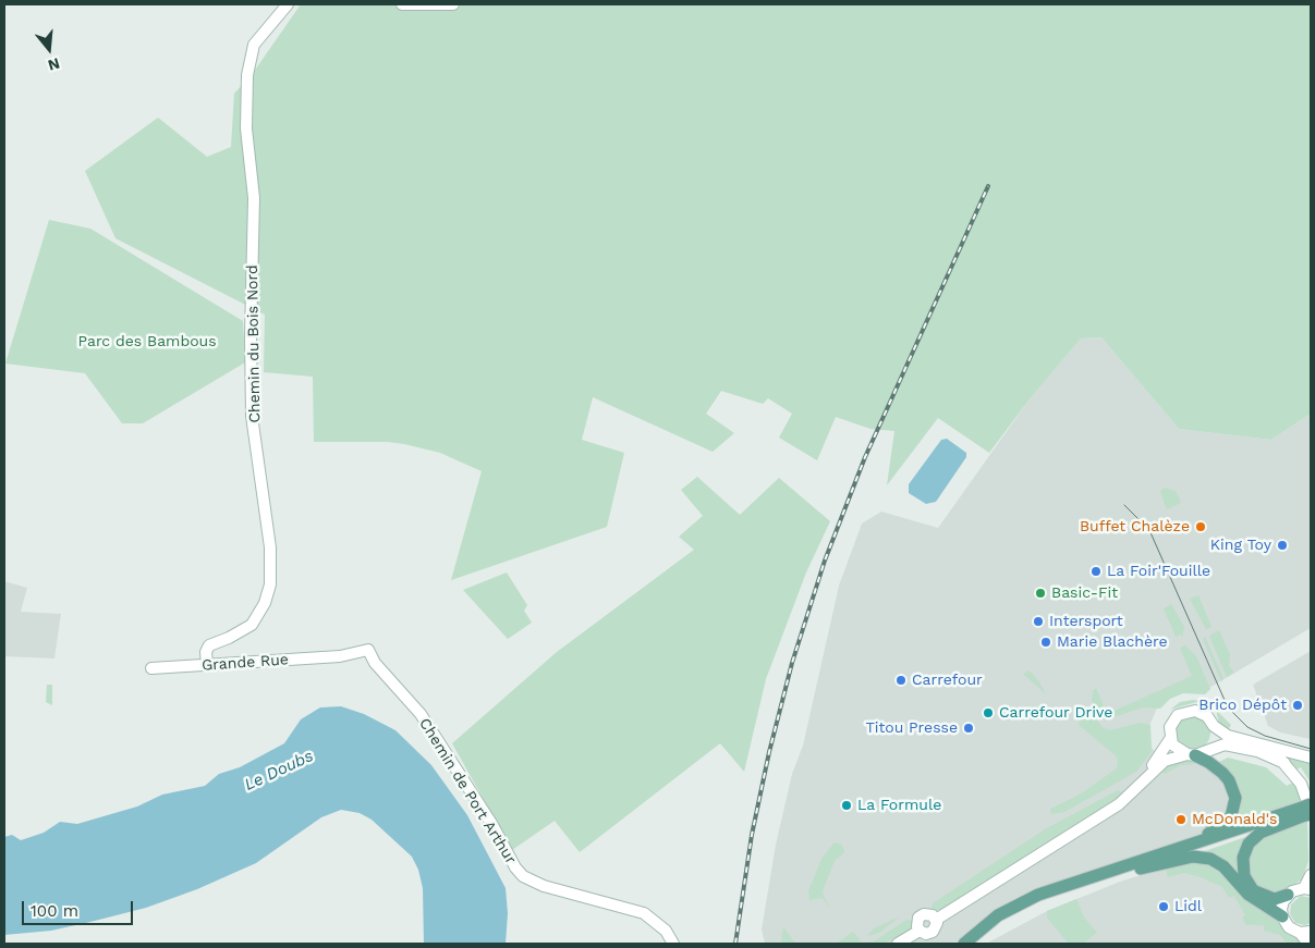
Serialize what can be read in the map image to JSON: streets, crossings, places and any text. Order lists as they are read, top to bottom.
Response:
{
  "streets": {
    "street": ["Chemin du Bois Nord", "Grande Rue", "Chemin de Port Arthur"]
  },
  "crossings": [
    ["Chemin du Bois Nord", "Grande Rue"],
    ["Grande Rue", "Chemin de Port Arthur"]
  ],
  "water": ["Le Doubs"],
  "parks": ["Parc des Bambous"],
  "places": [
    "Buffet Chalèze",
    "King Toy",
    "La Foir'Fouille",
    "Basic-Fit",
    "Intersport",
    "Marie Blachère",
    "Carrefour",
    "Brico Dépôt",
    "Carrefour Drive",
    "Titou Presse",
    "La Formule",
    "McDonald's",
    "Lidl"
  ],
  "scale_bar": "100 m",
  "north": "bottom"
}
